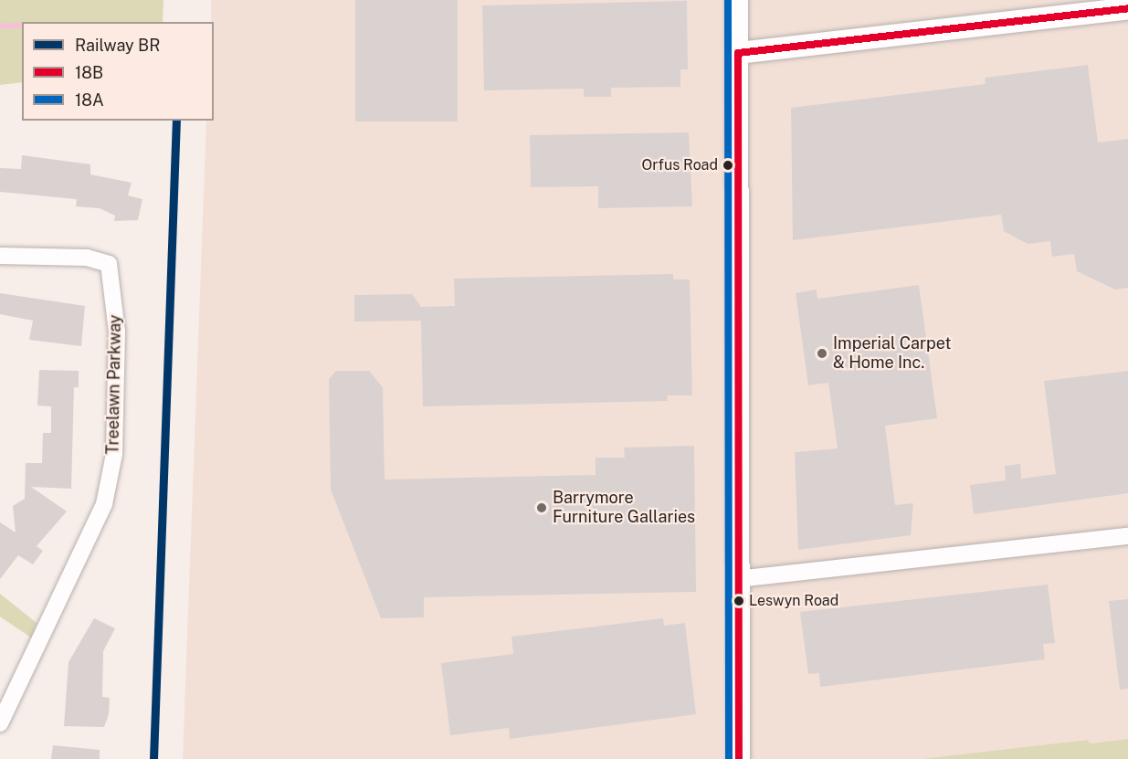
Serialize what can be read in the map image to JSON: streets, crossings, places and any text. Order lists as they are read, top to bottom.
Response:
{
  "streets": {
    "street": ["Treelawn Parkway"]
  },
  "places": [
    "Orfus Road",
    "Imperial Carpet & Home Inc.",
    "Barrymore Furniture Gallaries",
    "Leswyn Road"
  ],
  "lines": ["transit line 18A", "transit line 18B", "rail line BR"],
  "legend": ["Railway BR", "18B", "18A"]
}
